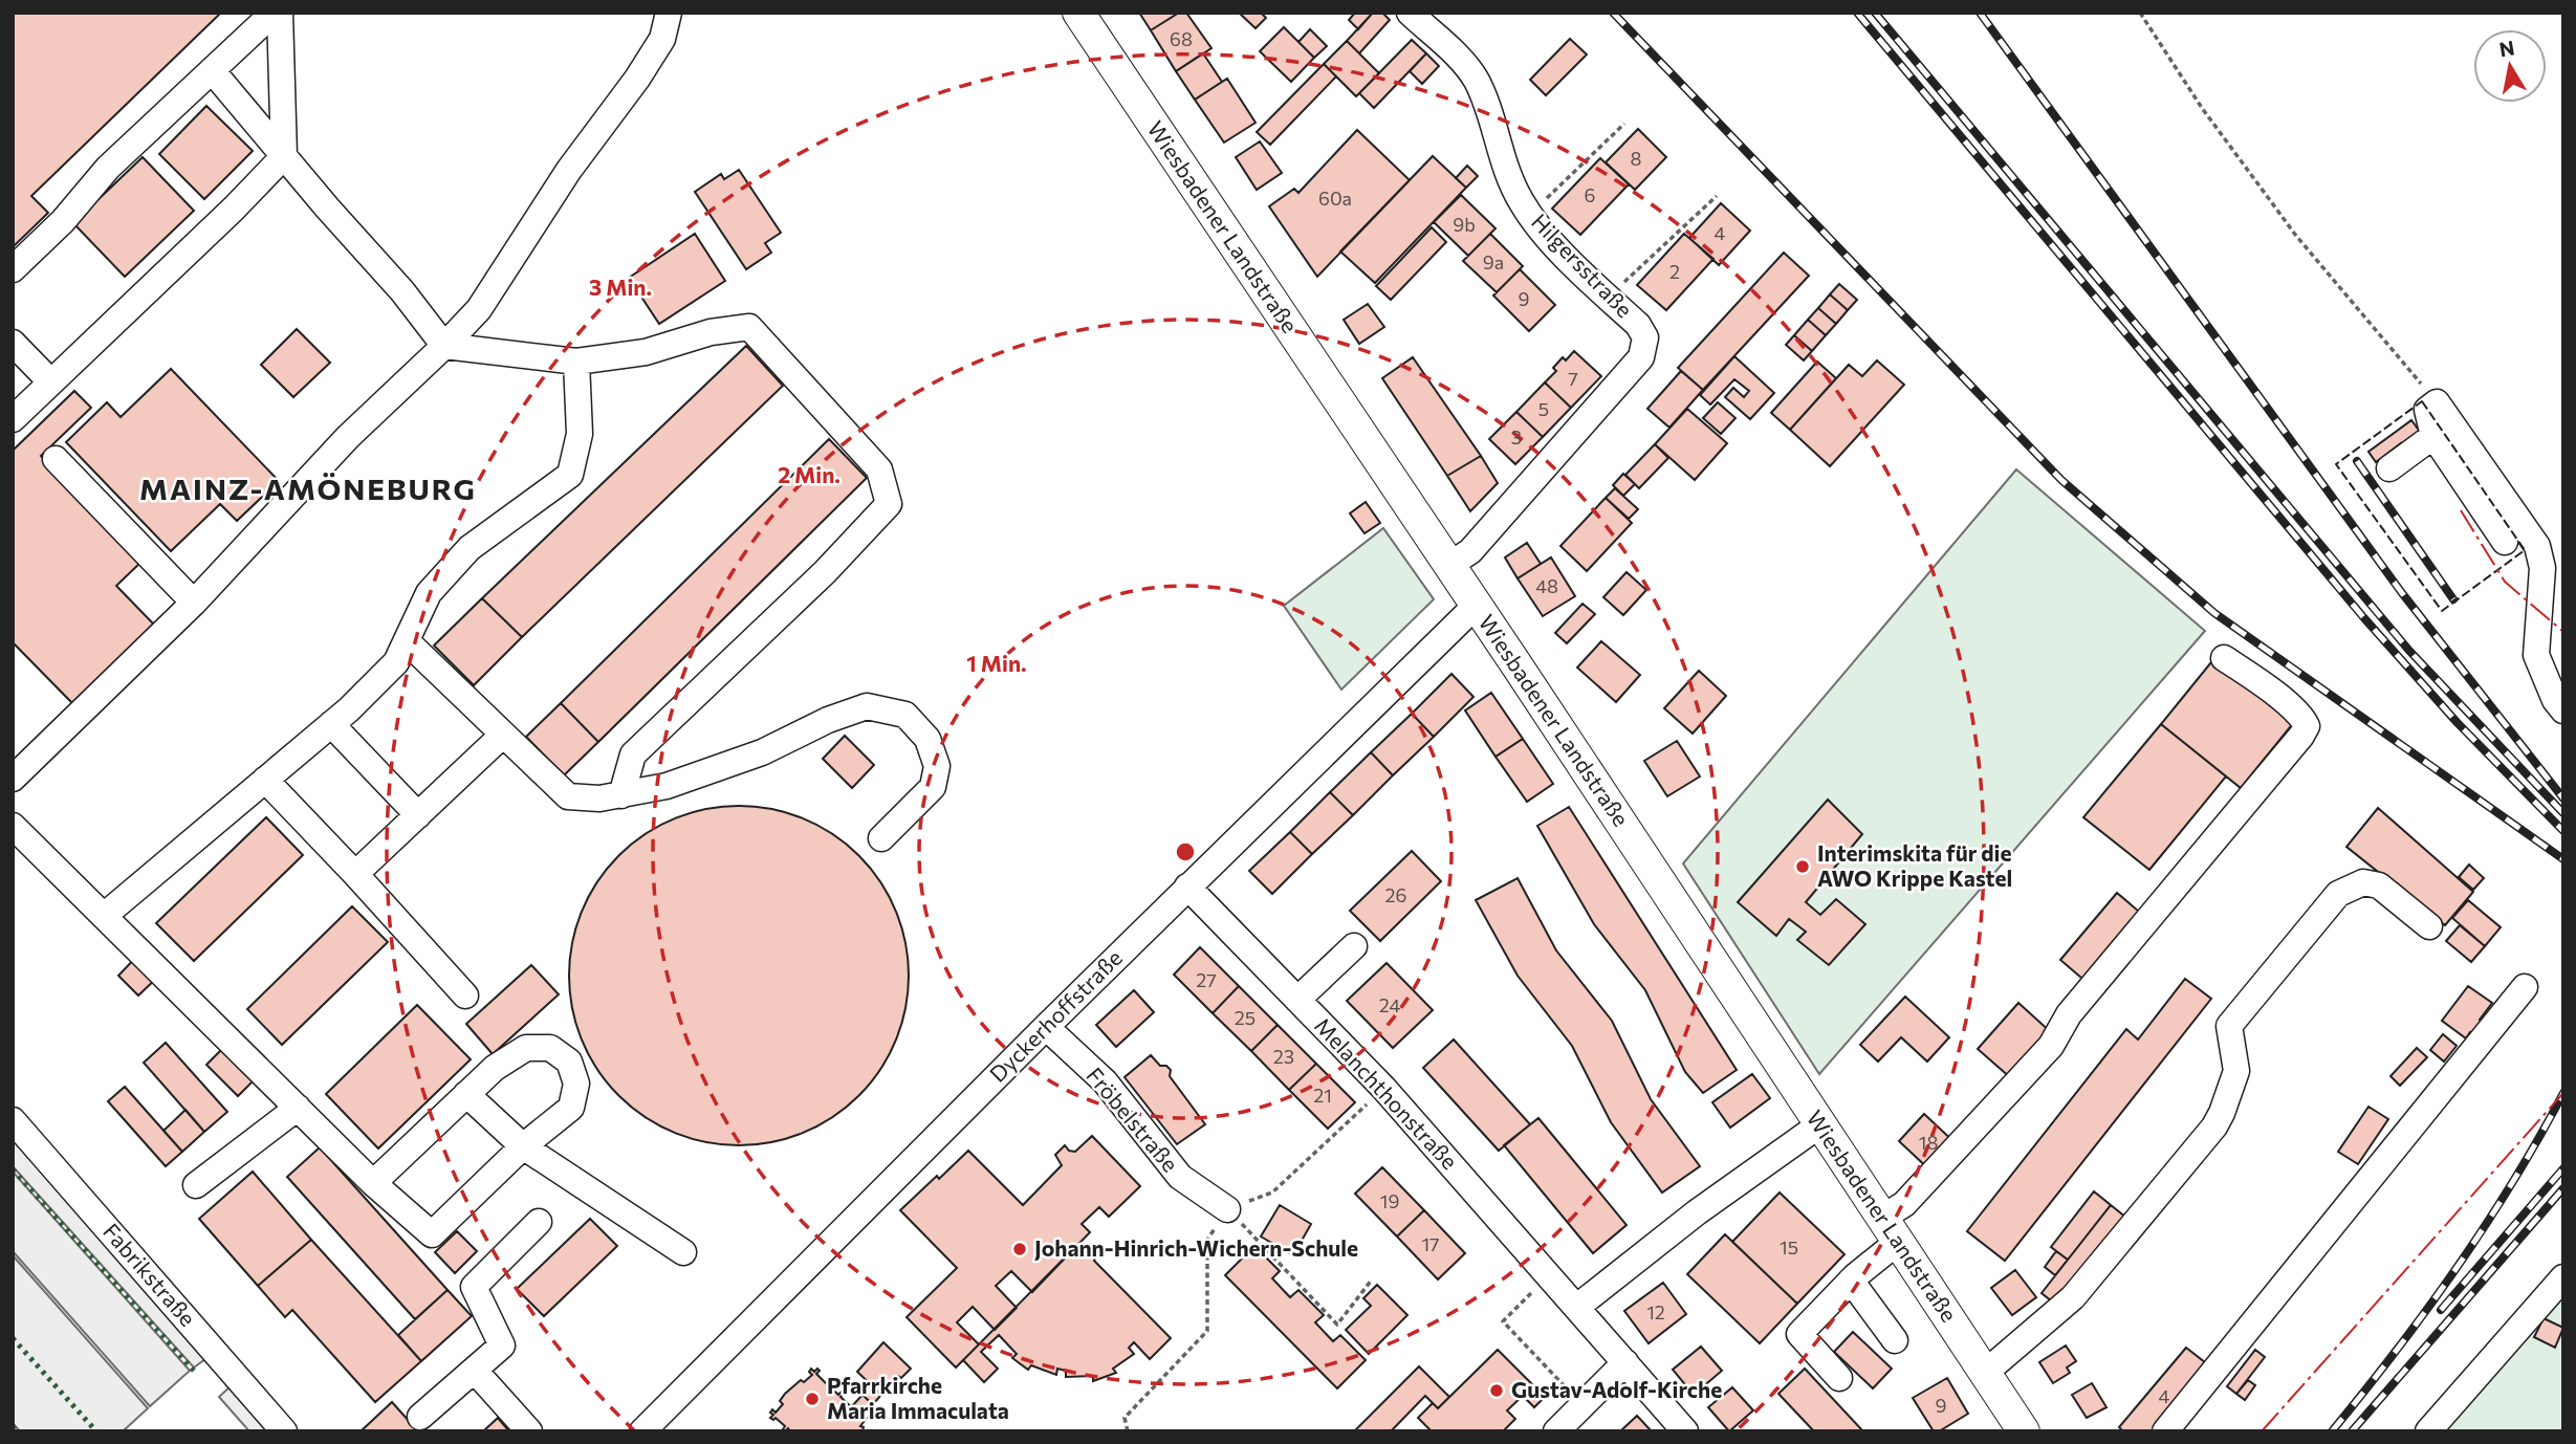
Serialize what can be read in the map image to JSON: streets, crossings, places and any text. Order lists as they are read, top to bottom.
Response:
{
  "streets": {
    "main road": ["Wiesbadener Landstraße"],
    "street": [
      "Hilgersstraße",
      "Dyckerhoffstraße",
      "Melanchthonstraße",
      "Fröbelstraße",
      "Fabrikstraße"
    ]
  },
  "crossings": [
    ["Wiesbadener Landstraße", "Hilgersstraße"],
    ["Wiesbadener Landstraße", "Dyckerhoffstraße"],
    ["Dyckerhoffstraße", "Melanchthonstraße"],
    ["Dyckerhoffstraße", "Fröbelstraße"]
  ],
  "districts": ["MAINZ-AMÖNEBURG"],
  "places": [
    "Interimskita für die AWO Krippe Kastel",
    "Johann-Hinrich-Wichern-Schule",
    "Gustav-Adolf-Kirche",
    "Pfarrkirche Maria Immaculata"
  ],
  "house_numbers": [
    "68",
    "8",
    "6",
    "60a",
    "9b",
    "4",
    "9a",
    "2",
    "9",
    "7",
    "5",
    "3",
    "48",
    "26",
    "27",
    "24",
    "25",
    "23",
    "21",
    "18",
    "19",
    "17",
    "15",
    "12",
    "4",
    "9"
  ],
  "north": "top",
  "rings": ["3 Min.", "2 Min.", "1 Min."]
}
